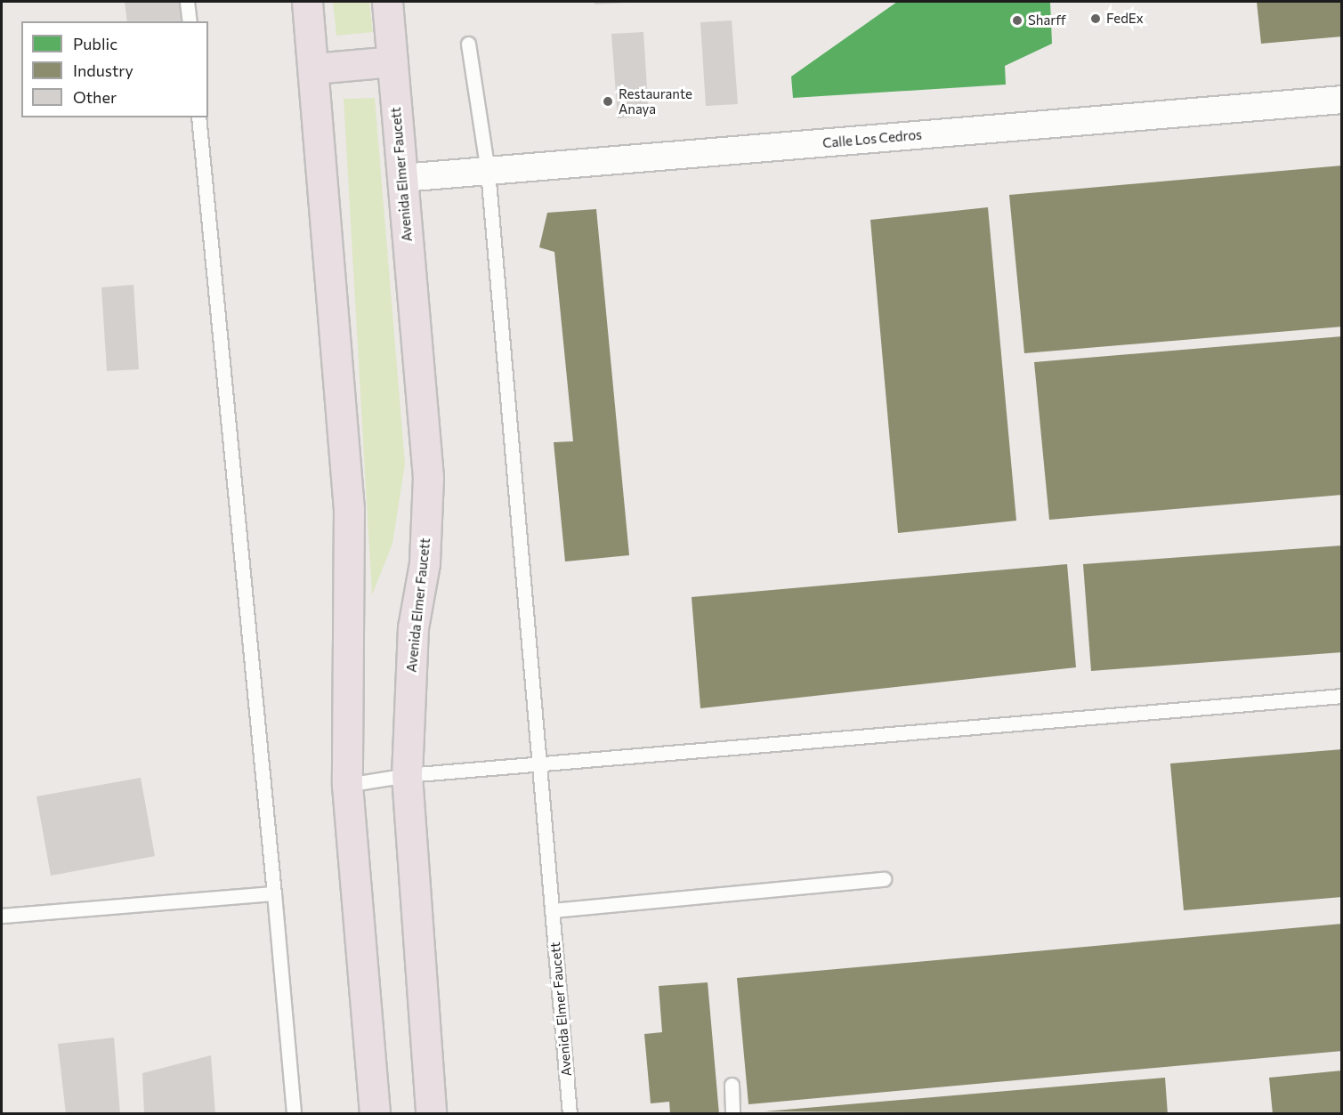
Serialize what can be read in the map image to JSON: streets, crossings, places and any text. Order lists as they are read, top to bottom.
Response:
{
  "streets": {
    "highway": ["Avenida Elmer Faucett"],
    "street": ["Calle Los Cedros"]
  },
  "crossings": [
    ["Calle Los Cedros", "Avenida Elmer Faucett"]
  ],
  "places": ["FedEx", "Sharff", "Restaurante Anaya"],
  "legend": ["Public", "Industry", "Other"]
}
